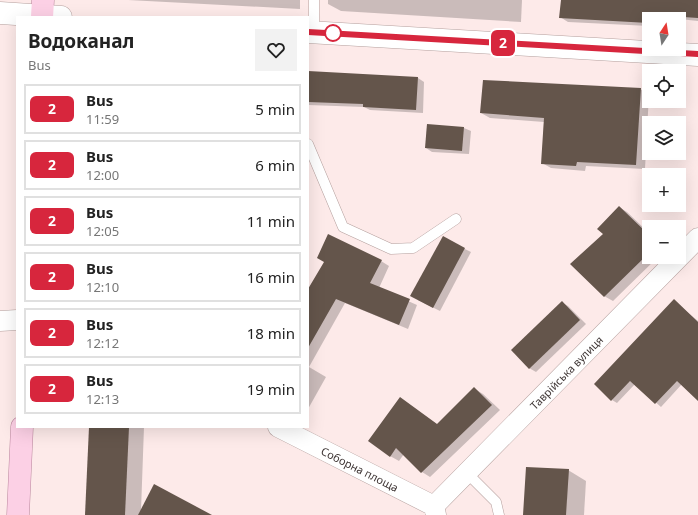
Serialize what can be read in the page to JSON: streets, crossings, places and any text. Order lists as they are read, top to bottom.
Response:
{
  "streets": {
    "street": ["Таврійська вулиця", "Соборна площа"]
  },
  "crossings": [
    ["Таврійська вулиця", "Соборна площа"]
  ],
  "lines": ["bus line 2"],
  "north": "top",
  "page": {
    "on_map": "2",
    "map_buttons": ["+", "−"],
    "heading": ["Водоканал", "Bus"],
    "list": [
      {
        "mark": "2",
        "name": "Bus",
        "note": "11:59",
        "value": "5 min"
      },
      {
        "mark": "2",
        "name": "Bus",
        "note": "12:00",
        "value": "6 min"
      },
      {
        "mark": "2",
        "name": "Bus",
        "note": "12:05",
        "value": "11 min"
      },
      {
        "mark": "2",
        "name": "Bus",
        "note": "12:10",
        "value": "16 min"
      },
      {
        "mark": "2",
        "name": "Bus",
        "note": "12:12",
        "value": "18 min"
      },
      {
        "mark": "2",
        "name": "Bus",
        "note": "12:13",
        "value": "19 min"
      }
    ]
  }
}
